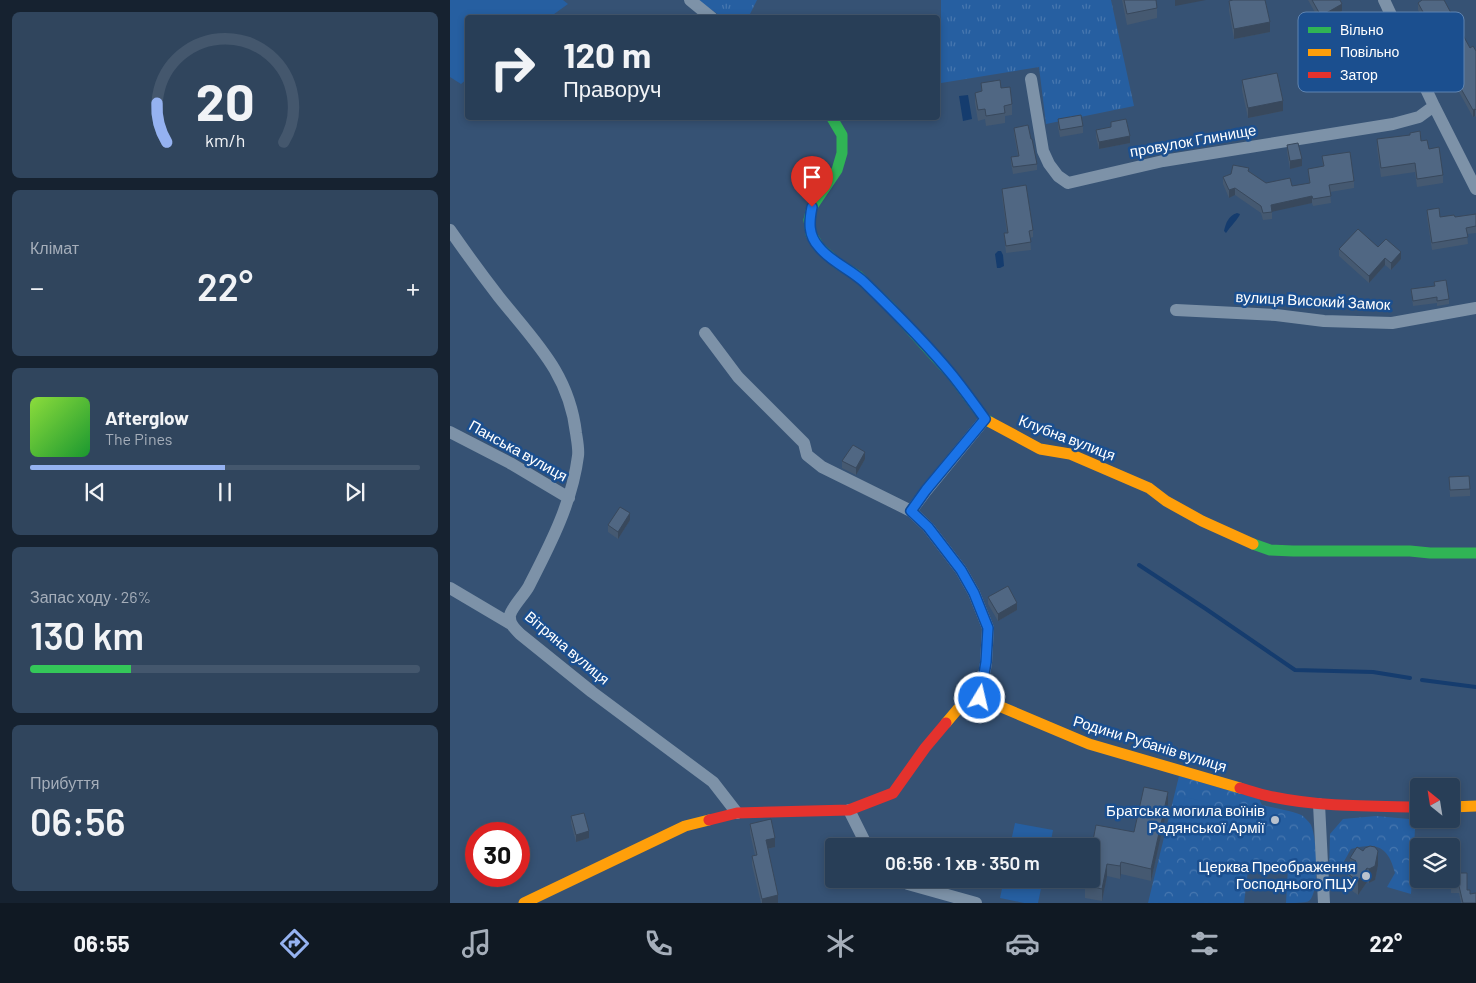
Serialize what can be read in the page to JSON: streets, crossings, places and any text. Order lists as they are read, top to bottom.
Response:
{
  "streets": {
    "street": [
      "провулок Глинище",
      "вулиця Високий Замок",
      "Клубна вулиця",
      "Панська вулиця",
      "Вітряна вулиця",
      "Родини Рубанів вулиця"
    ]
  },
  "crossings": [
    ["Панська вулиця", "Вітряна вулиця"]
  ],
  "places": ["Братська могила воїнів Радянської Армії", "Церква Преображення Господнього ПЦУ"],
  "legend": ["Вільно", "Повільно", "Затор"],
  "north": "top left",
  "page": {
    "turn": ["120 m", "Праворуч"],
    "tile": [
      "Клімат",
      ["Запас ходу · 26%", "130 km"],
      ["Прибуття", "06:56"]
    ],
    "heat": ["−", "22°", "+"],
    "song": ["Afterglow", "The Pines"],
    "limit": "30",
    "trip": "06:56 · 1 хв · 350 m",
    "tabs": ["06:55", "22°"],
    "gauge": ["20", "km/h"]
  }
}
